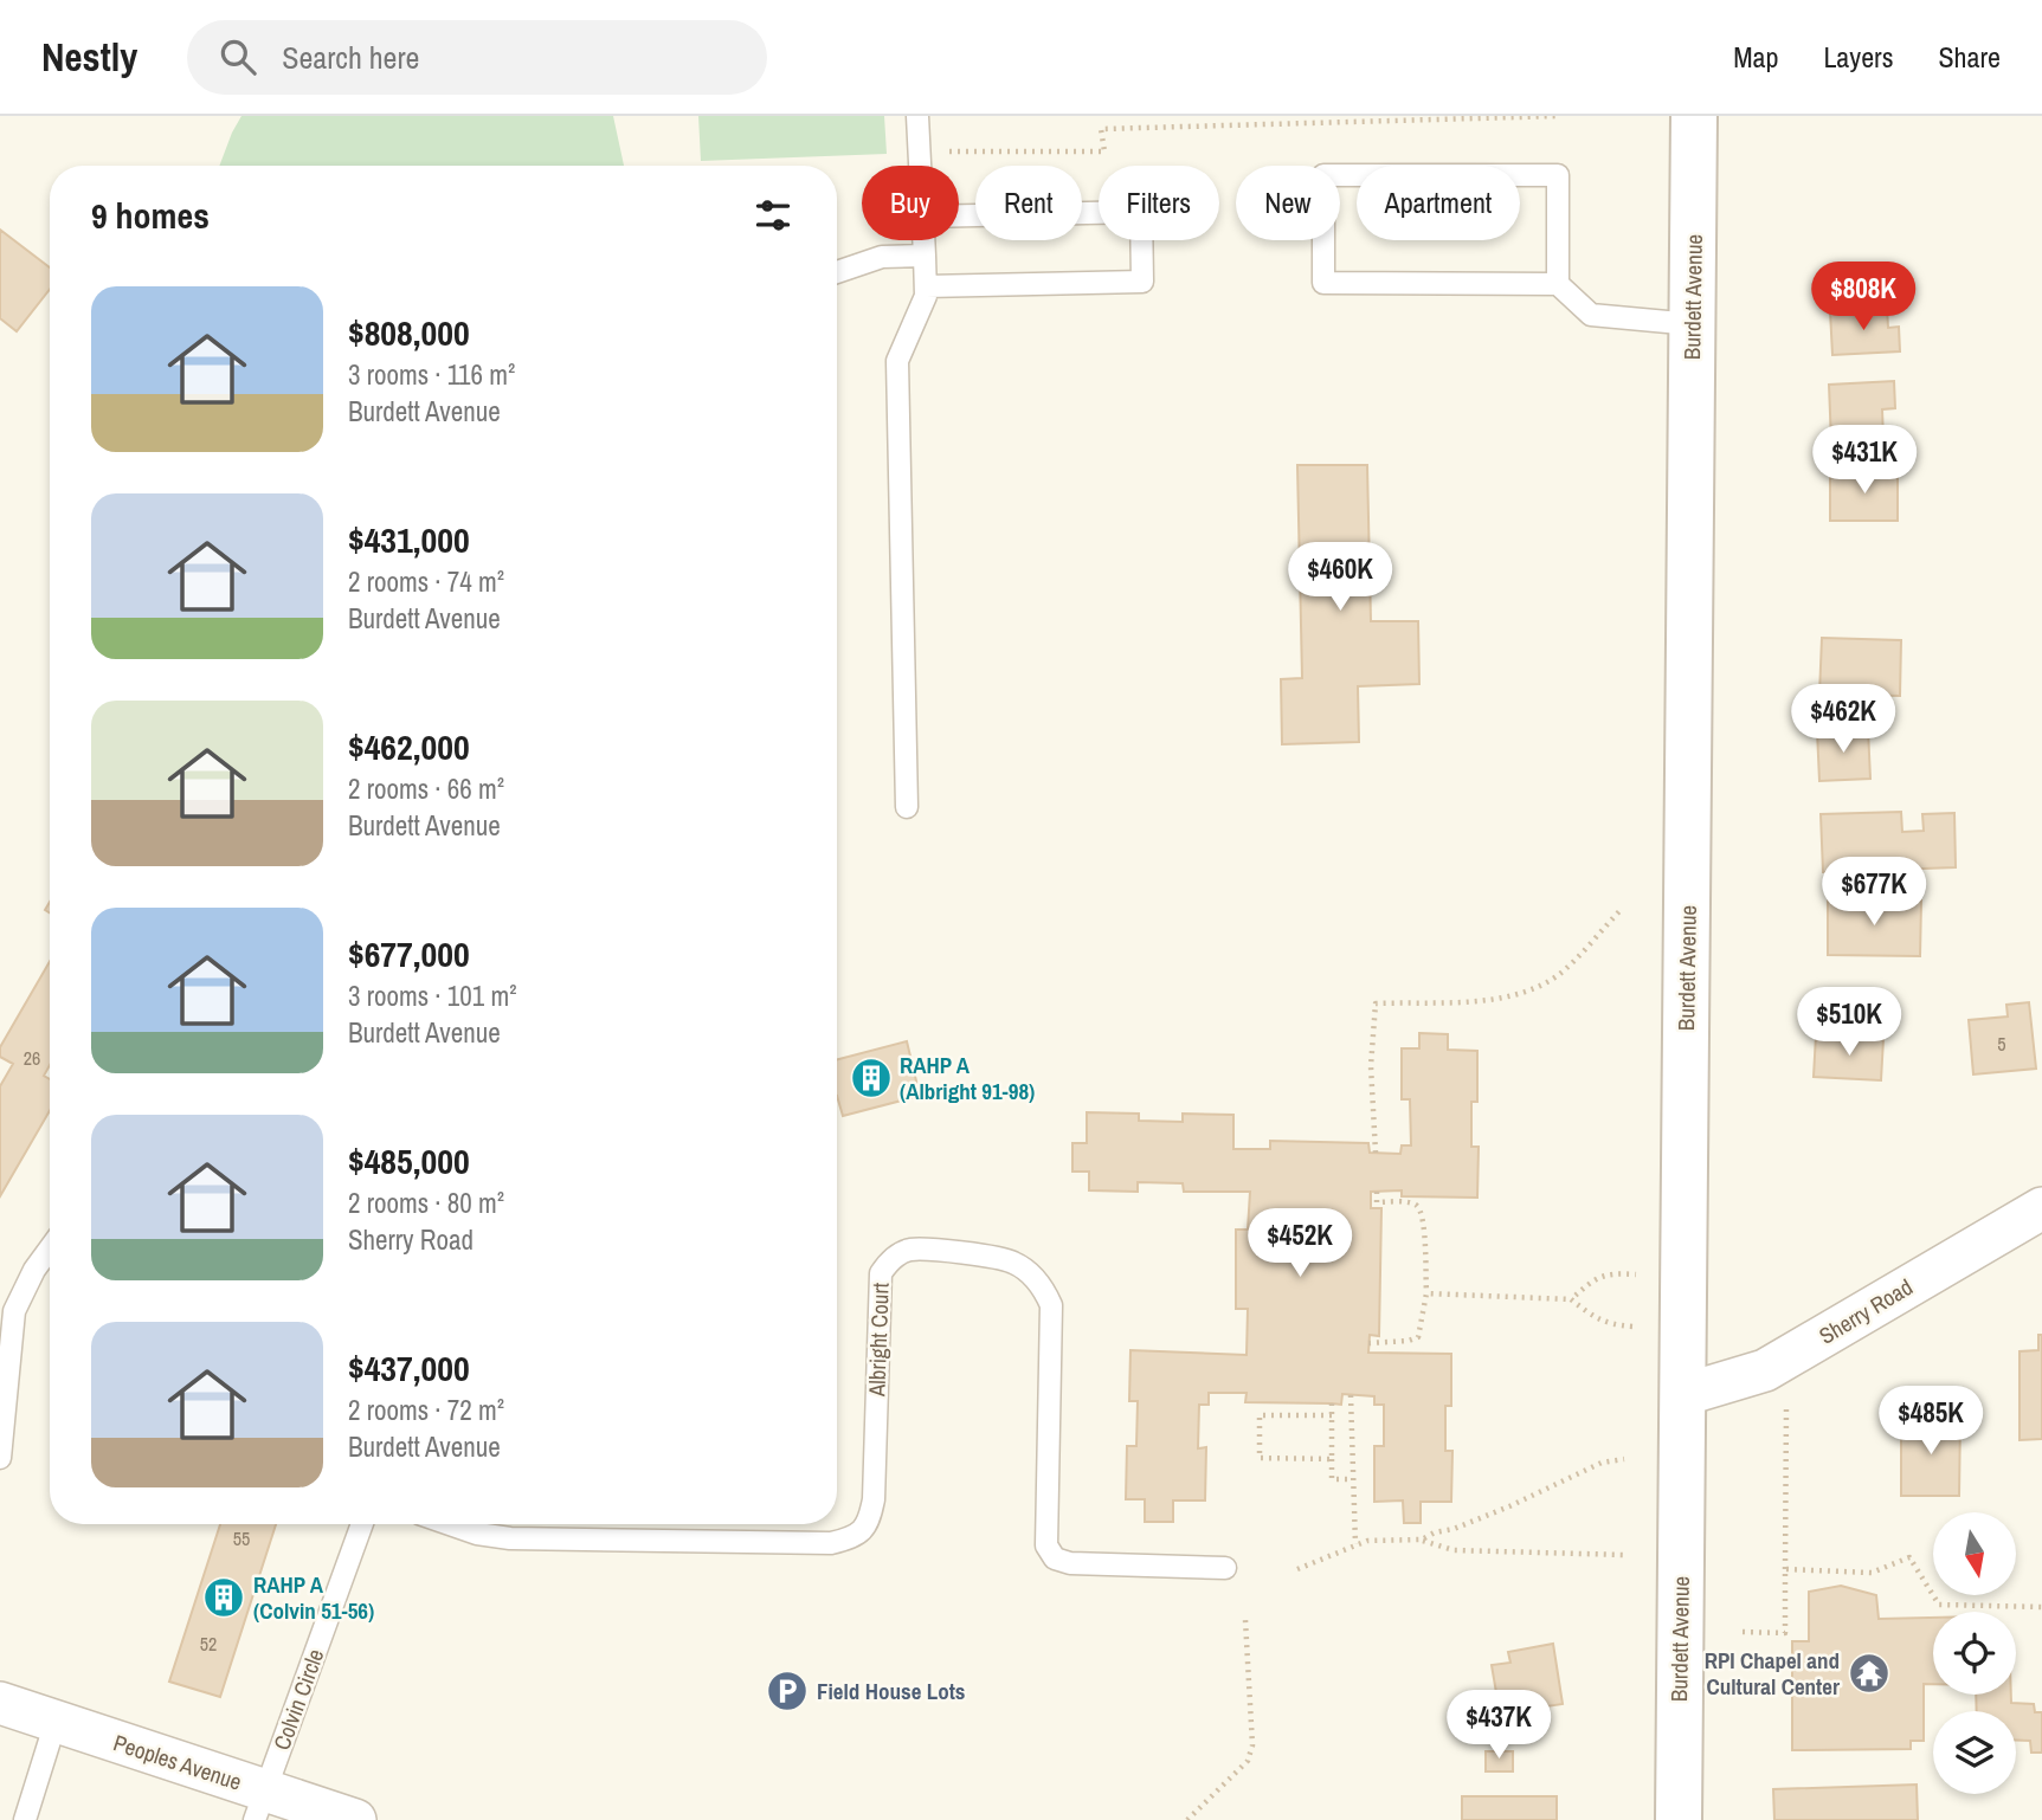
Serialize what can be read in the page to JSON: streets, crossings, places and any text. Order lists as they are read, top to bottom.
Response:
{
  "streets": {
    "street": ["Burdett Avenue", "Sherry Road", "Peoples Avenue"],
    "lane": ["Albright Court", "Colvin Circle"]
  },
  "crossings": [
    ["Burdett Avenue", "Sherry Road"],
    ["Colvin Circle", "Peoples Avenue"]
  ],
  "places": {
    "building": ["RAHP A (Albright 91-98)", "RAHP A (Colvin 51-56)"],
    "temple": ["RPI Chapel and Cultural Center"],
    "parking": ["Field House Lots"]
  },
  "house_numbers": [
    "5",
    "26",
    "55",
    "52"
  ],
  "north": "bottom",
  "page": {
    "header": "Nestly",
    "search": "Search here",
    "nav": ["Map", "Layers", "Share"],
    "chip": [
      "Buy",
      "Rent",
      "Filters",
      "New",
      "Apartment"
    ],
    "heading": "9 homes",
    "price": [
      "$808K",
      "$431K",
      "$460K",
      "$462K",
      "$677K",
      "$510K",
      "$452K",
      "$485K",
      "$437K"
    ],
    "list": [
      {
        "name": "$808,000",
        "note": "3 rooms · 116 m² · Burdett Avenue"
      },
      {
        "name": "$431,000",
        "note": "2 rooms · 74 m² · Burdett Avenue"
      },
      {
        "name": "$462,000",
        "note": "2 rooms · 66 m² · Burdett Avenue"
      },
      {
        "name": "$677,000",
        "note": "3 rooms · 101 m² · Burdett Avenue"
      },
      {
        "name": "$485,000",
        "note": "2 rooms · 80 m² · Sherry Road"
      },
      {
        "name": "$437,000",
        "note": "2 rooms · 72 m² · Burdett Avenue"
      }
    ]
  }
}
